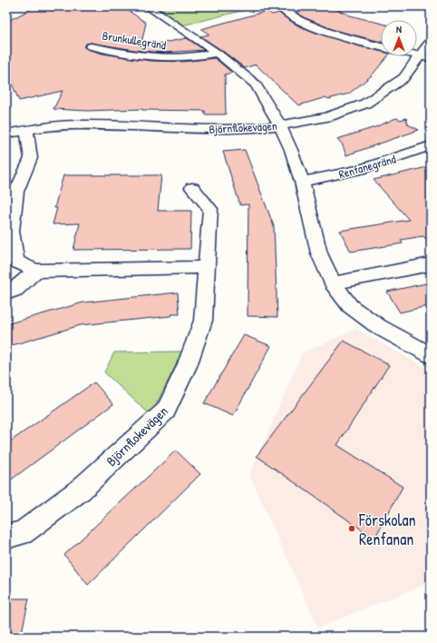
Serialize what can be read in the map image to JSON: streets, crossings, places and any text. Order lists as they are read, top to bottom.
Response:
{
  "streets": {
    "street": ["Brunkullegränd", "Björnflokevägen", "Renfanegränd"]
  },
  "crossings": [
    ["Brunkullegränd", "Björnflokevägen"]
  ],
  "places": ["Förskolan Renfanan"],
  "north": "top"
}
